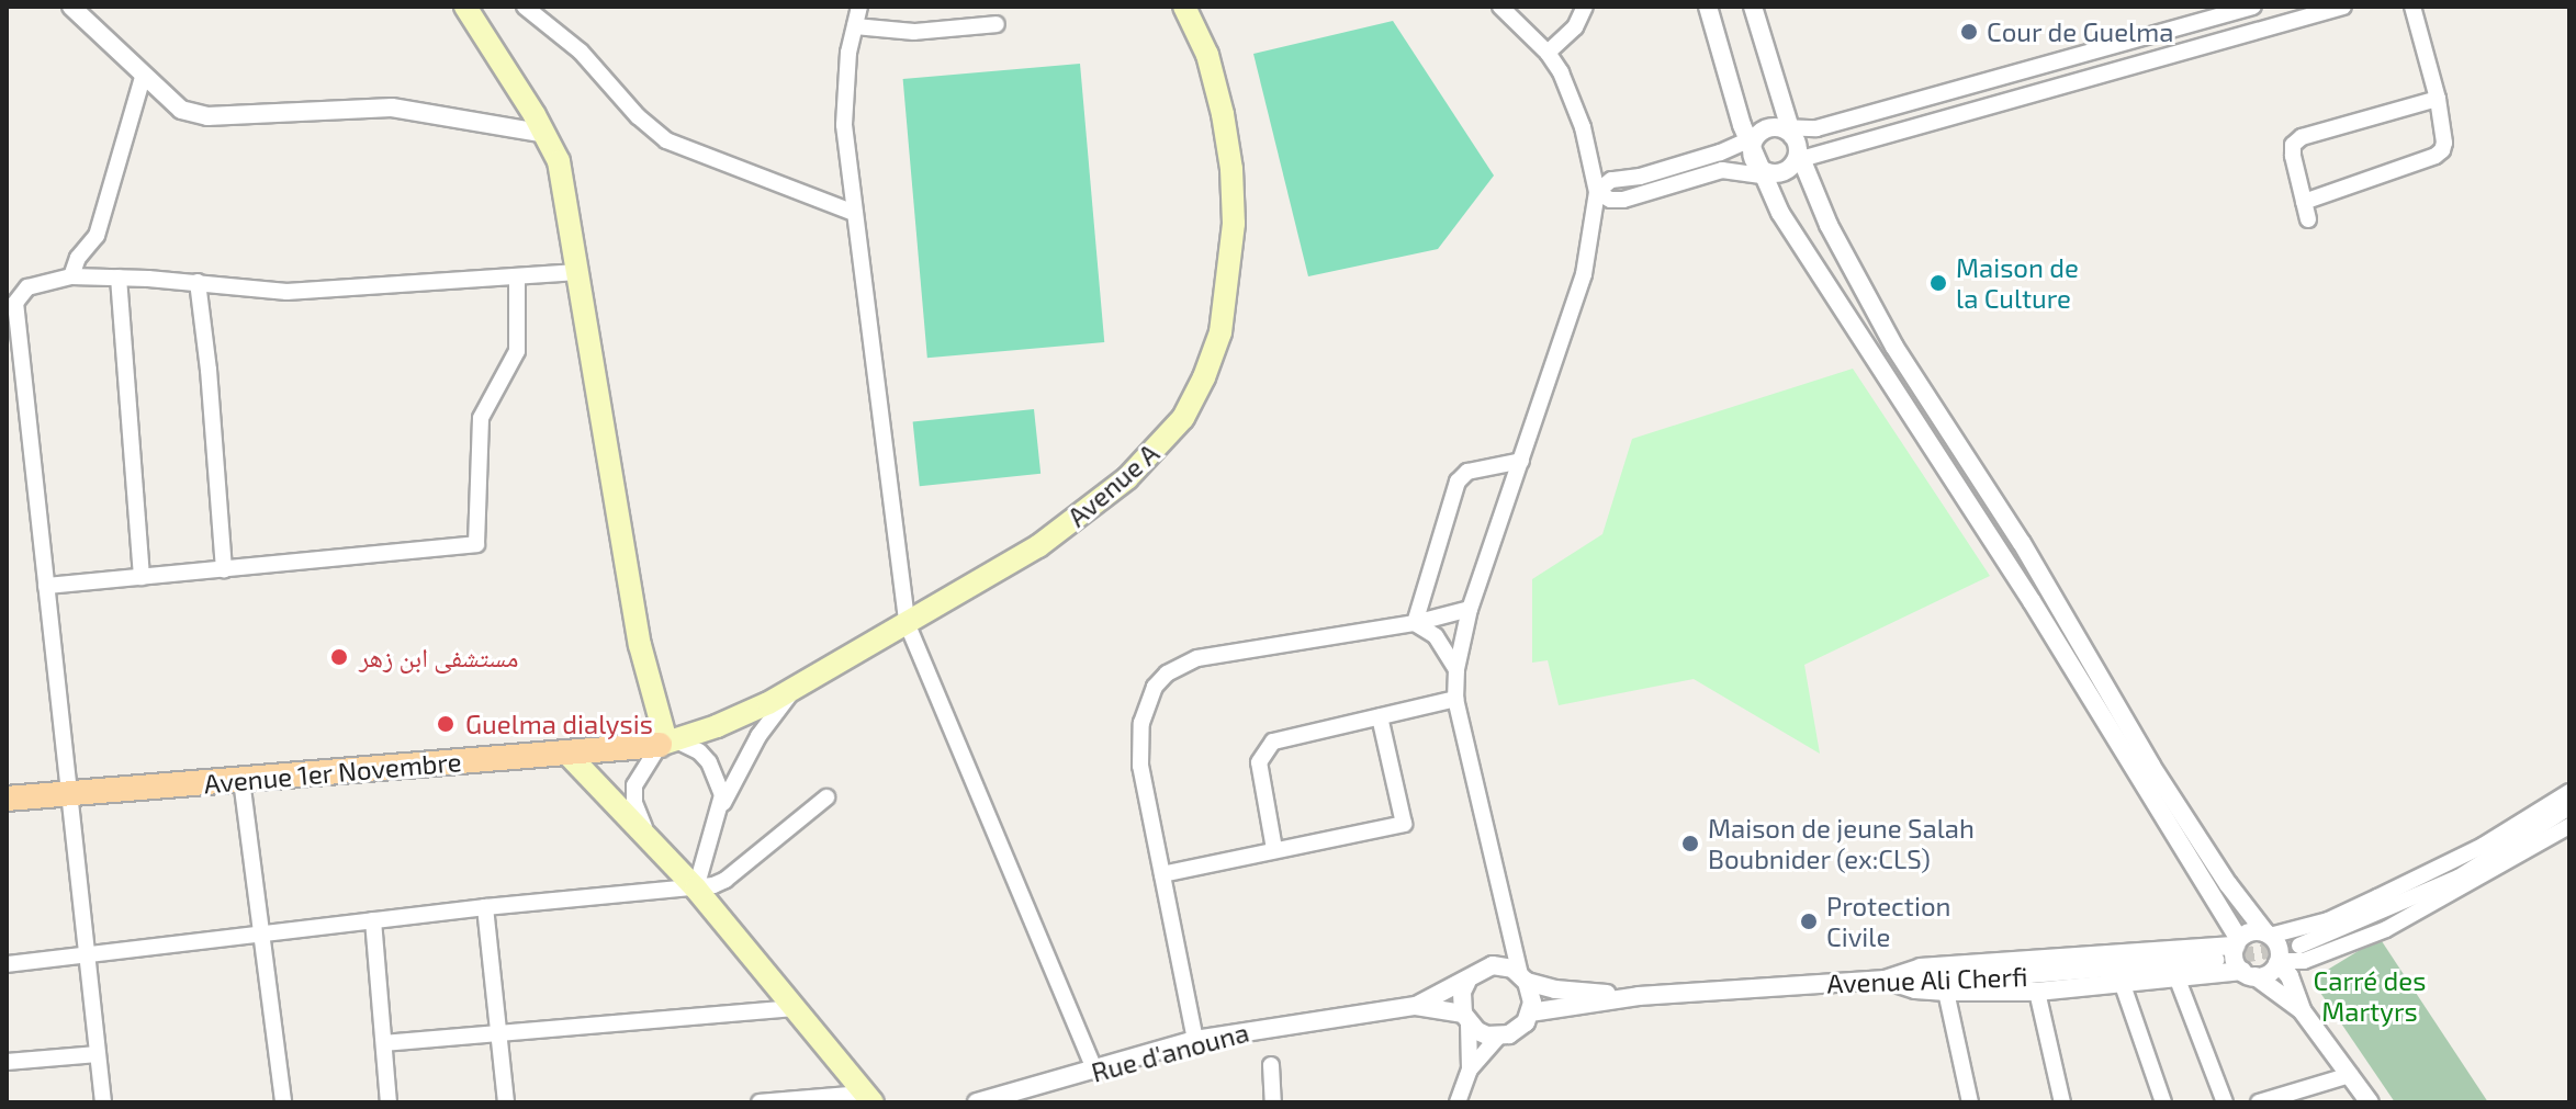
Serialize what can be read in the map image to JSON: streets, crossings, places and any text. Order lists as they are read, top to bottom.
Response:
{
  "streets": {
    "main road": ["Avenue A", "Avenue 1er Novembre"],
    "street": ["Avenue Ali Cherfi", "Rue d'anouna"]
  },
  "crossings": [
    ["Avenue A", "Avenue 1er Novembre"]
  ],
  "parks": ["Carré des Martyrs"],
  "places": [
    "Cour de Guelma",
    "Maison de la Culture",
    "مستشفى ابن زهر",
    "Guelma dialysis",
    "Maison de jeune Salah Boubnider (ex:CLS)",
    "Protection Civile"
  ]
}
